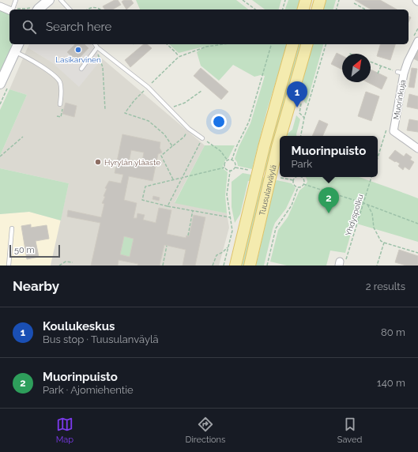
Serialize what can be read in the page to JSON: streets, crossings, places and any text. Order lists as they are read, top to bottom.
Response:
{
  "streets": {
    "main road": ["Tuusulanväylä"],
    "street": ["Muorinkuja"],
    "path": ["Yhdyspolku"]
  },
  "places": ["Lasikarvinen", "Hyrylän yläaste"],
  "scale_bar": "50 m",
  "north": "top right",
  "page": {
    "search": "Search here",
    "pins": ["1", "2"],
    "popup": ["Muorinpuisto", "Park"],
    "scale": "50 m",
    "heading": ["Nearby", "2 results"],
    "list": [
      {
        "mark": "1",
        "name": "Koulukeskus",
        "note": "Bus stop · Tuusulanväylä",
        "value": "80 m"
      },
      {
        "mark": "2",
        "name": "Muorinpuisto",
        "note": "Park · Ajomiehentie",
        "value": "140 m"
      }
    ],
    "nav": ["Map", "Directions", "Saved"]
  }
}
